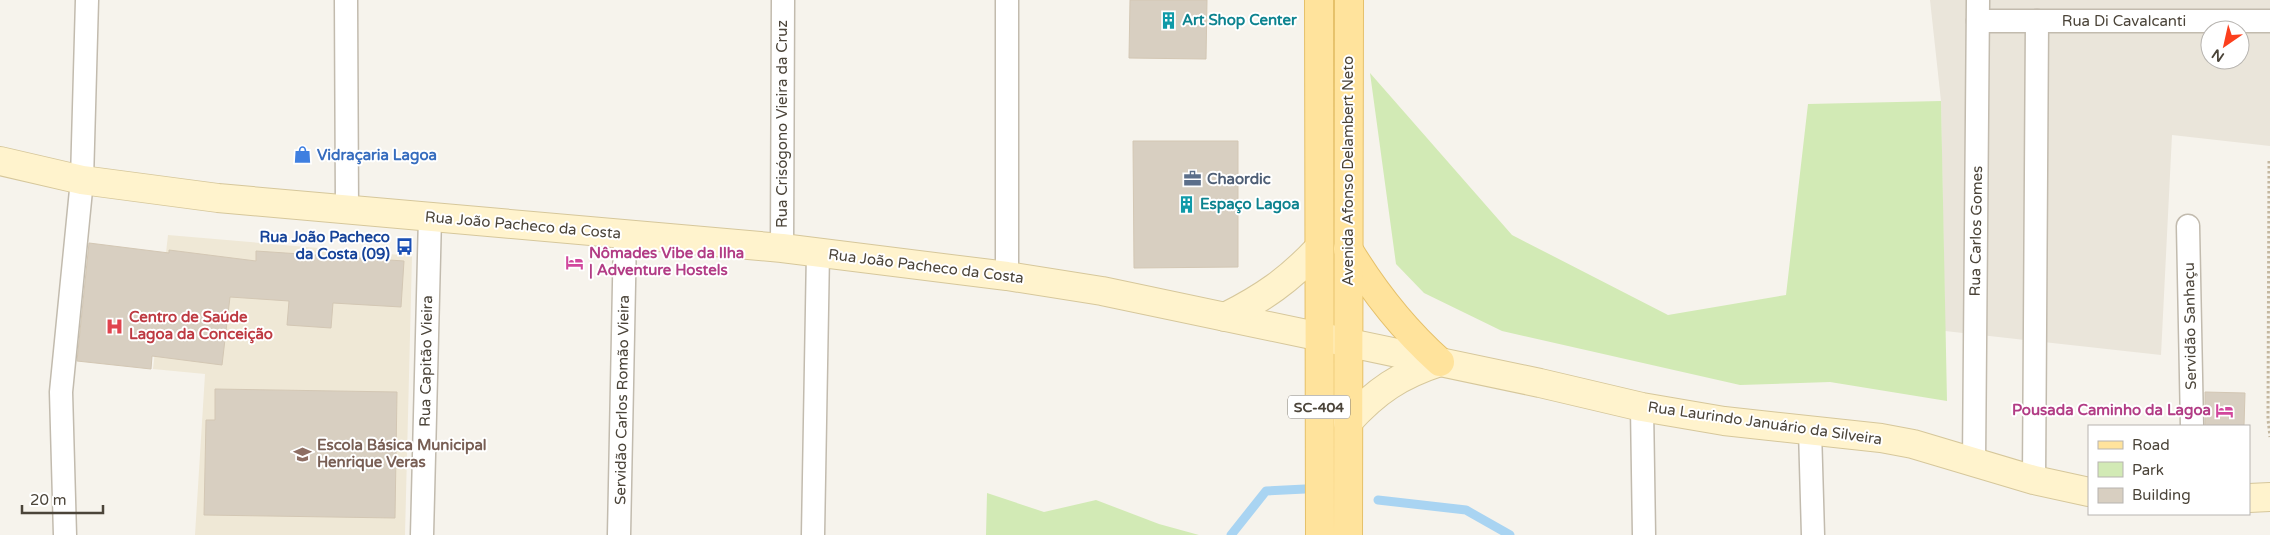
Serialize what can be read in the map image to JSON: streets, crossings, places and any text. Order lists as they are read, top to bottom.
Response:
{
  "streets": {
    "main road": ["Avenida Afonso Delambert Neto", "SC-404"],
    "street": [
      "Rua Di Cavalcanti",
      "Rua Crisógono Vieira da Cruz",
      "Rua João Pacheco da Costa",
      "Rua Carlos Gomes",
      "Servidão Sanhaçu",
      "Rua Capitão Vieira",
      "Servidão Carlos Romão Vieira",
      "Rua Laurindo Januário da Silveira"
    ]
  },
  "crossings": [
    ["Rua Di Cavalcanti", "Rua Carlos Gomes"],
    ["Rua Crisógono Vieira da Cruz", "Rua João Pacheco da Costa"],
    ["Avenida Afonso Delambert Neto", "Rua João Pacheco da Costa"],
    ["Avenida Afonso Delambert Neto", "SC-404"],
    ["Avenida Afonso Delambert Neto", "Rua Laurindo Januário da Silveira"],
    ["Rua João Pacheco da Costa", "Rua Capitão Vieira"],
    ["Rua João Pacheco da Costa", "Servidão Carlos Romão Vieira"],
    ["Rua João Pacheco da Costa", "SC-404"],
    ["Rua João Pacheco da Costa", "Rua Laurindo Januário da Silveira"],
    ["Rua Carlos Gomes", "Rua Laurindo Januário da Silveira"],
    ["SC-404", "Rua Laurindo Januário da Silveira"]
  ],
  "places": {
    "building": ["Art Shop Center", "Espaço Lagoa"],
    "shop": ["Vidraçaria Lagoa"],
    "office": ["Chaordic"],
    "bus stop": ["Rua João Pacheco da Costa (09)"],
    "hotel": ["Nômades Vibe da Ilha | Adventure Hostels", "Pousada Caminho da Lagoa"],
    "hospital": ["Centro de Saúde Lagoa da Conceição"],
    "school or university": ["Escola Básica Municipal Henrique Veras"]
  },
  "legend": ["Road", "Park", "Building"],
  "scale_bar": "20 m",
  "north": "bottom left"
}
